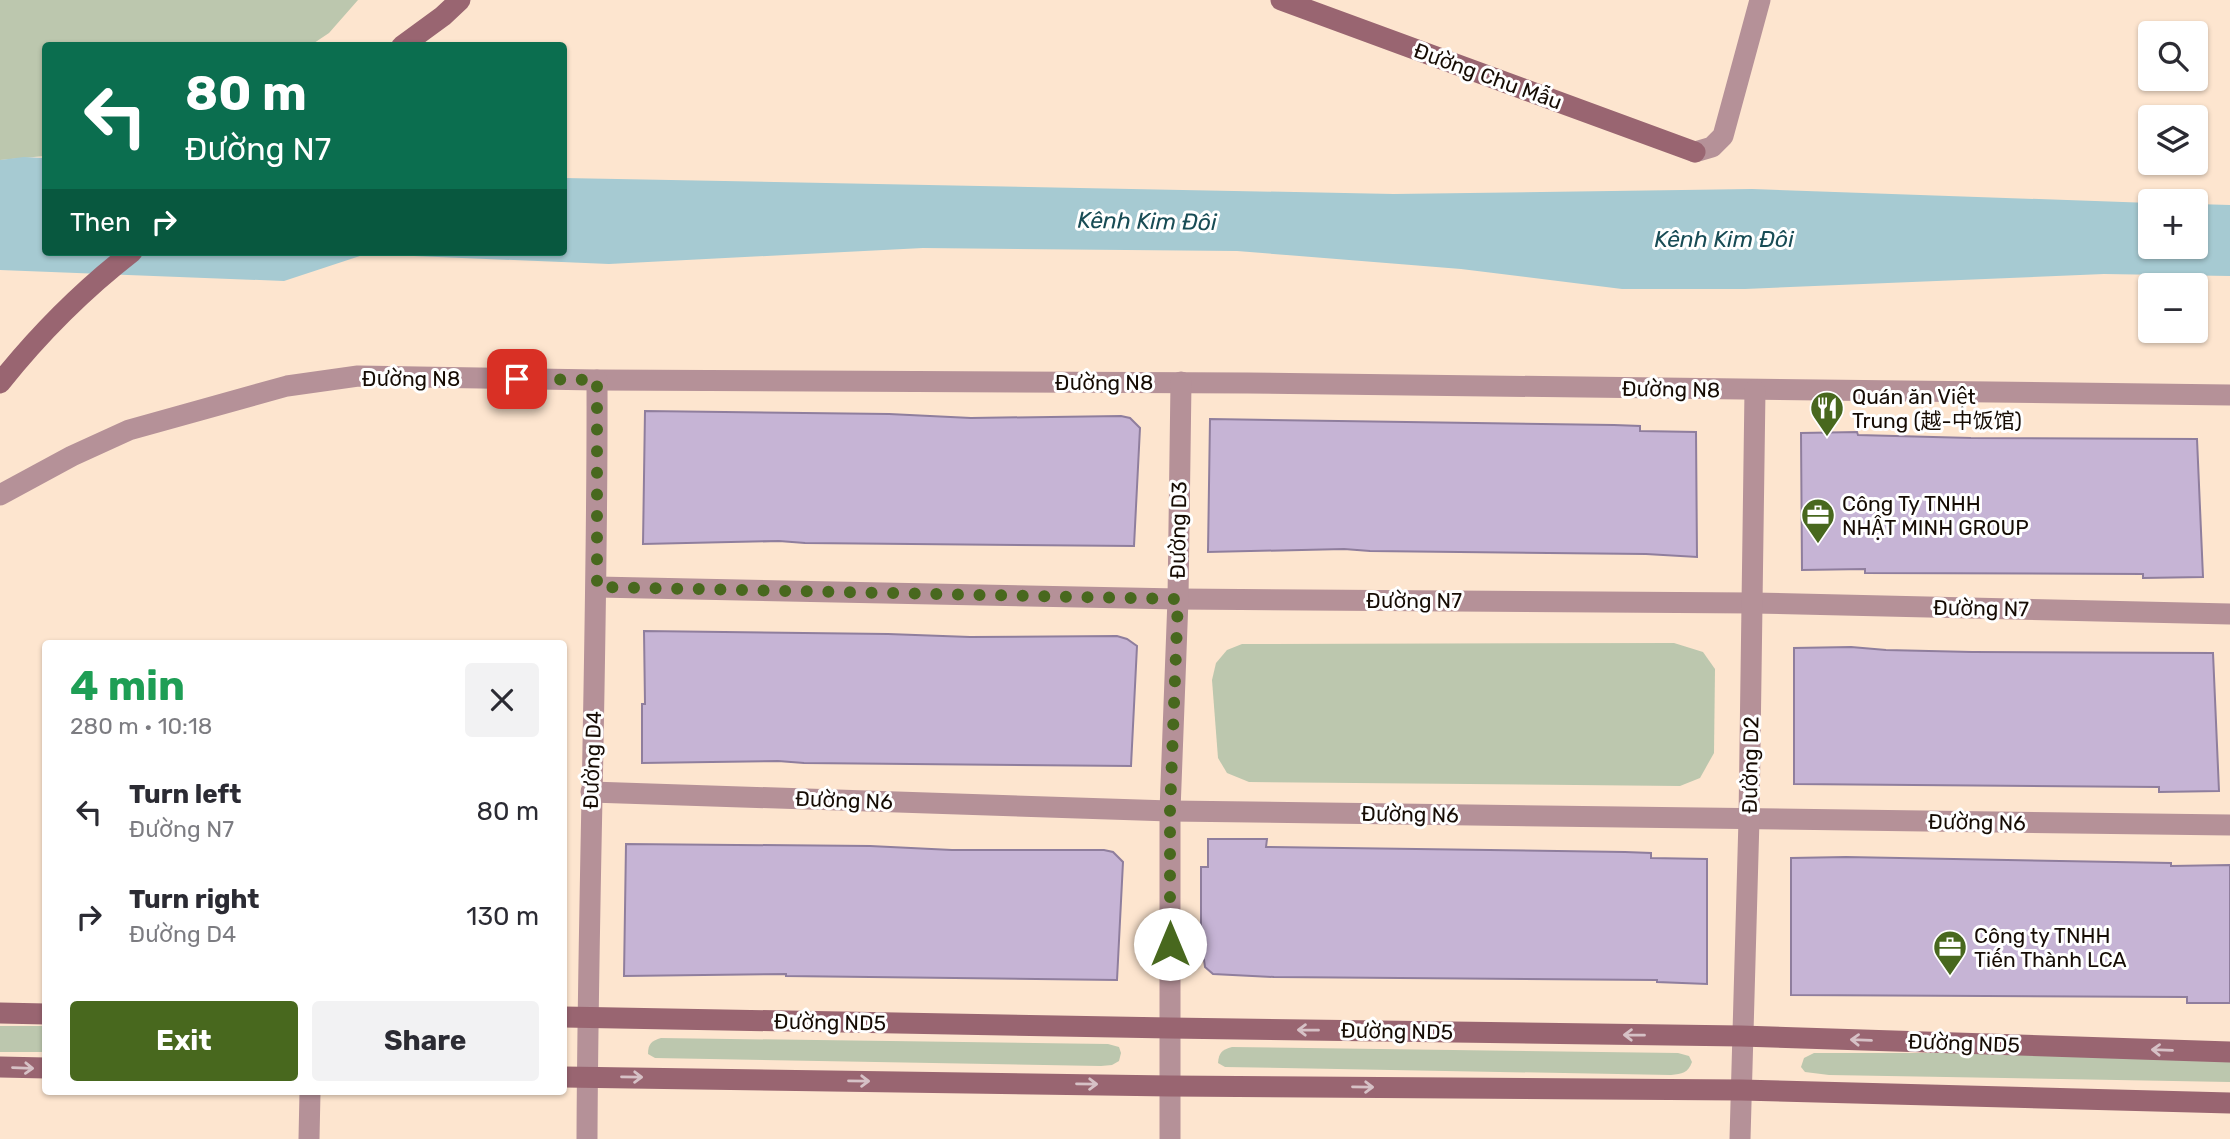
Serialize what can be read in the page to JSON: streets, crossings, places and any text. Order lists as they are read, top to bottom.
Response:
{
  "streets": {
    "street": [
      "Đường Chu Mẫu",
      "Đường N8",
      "Đường D3",
      "Đường N7",
      "Đường D4",
      "Đường D2",
      "Đường N6",
      "Đường ND5"
    ]
  },
  "crossings": [
    ["Đường N8", "Đường D3"],
    ["Đường N8", "Đường D4"],
    ["Đường N8", "Đường D2"],
    ["Đường D3", "Đường N7"],
    ["Đường D3", "Đường N6"],
    ["Đường D3", "Đường ND5"],
    ["Đường N7", "Đường D4"],
    ["Đường N7", "Đường D2"],
    ["Đường D4", "Đường N6"],
    ["Đường D4", "Đường ND5"],
    ["Đường D2", "Đường N6"],
    ["Đường D2", "Đường ND5"]
  ],
  "water": ["Kênh Kim Đôi"],
  "places": {
    "restaurant": ["Quán ăn Việt Trung (越-中饭馆)"],
    "office": ["Công Ty TNHH NHẬT MINH GROUP", "Công ty TNHH Tiến Thành LCA"]
  },
  "page": {
    "map_buttons": ["+", "−"],
    "turn": ["80 m", "Đường N7"],
    "then": "Then",
    "heading": ["4 min", "280 m · 10:18"],
    "list": [
      {
        "name": "Turn left",
        "note": "Đường N7",
        "value": "80 m"
      },
      {
        "name": "Turn right",
        "note": "Đường D4",
        "value": "130 m"
      }
    ],
    "buttons": ["Exit", "Share"]
  }
}
